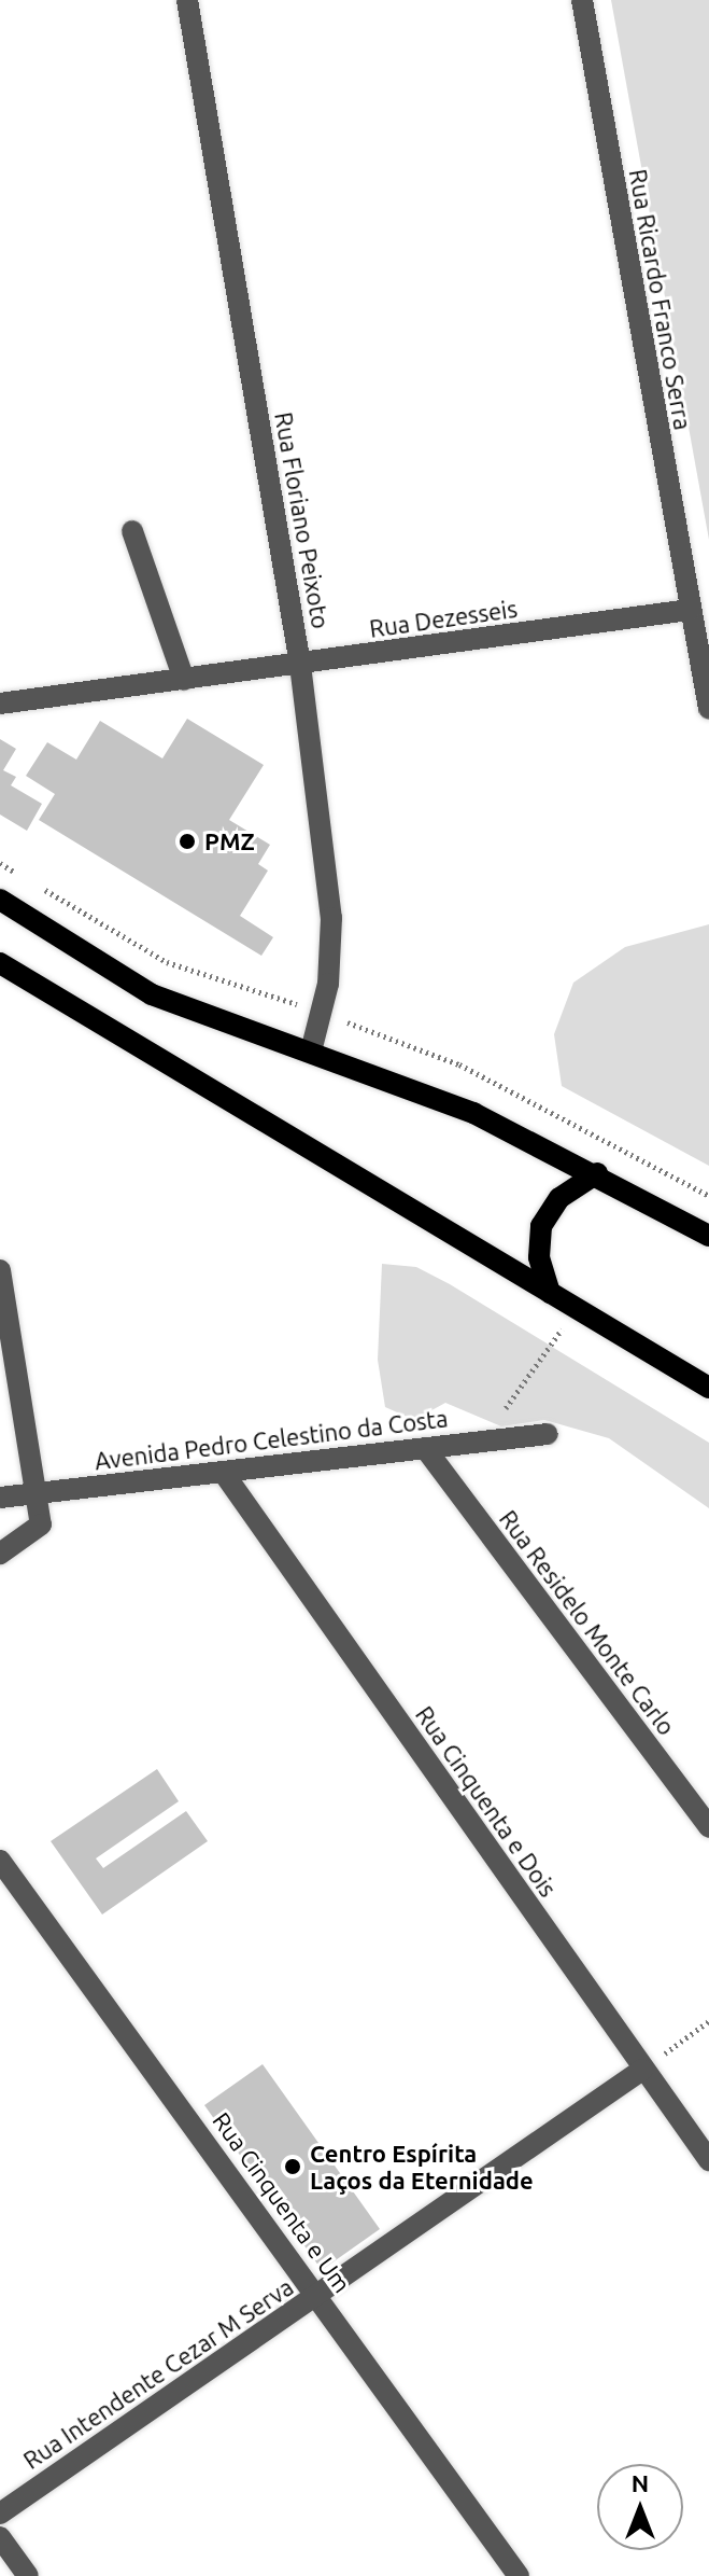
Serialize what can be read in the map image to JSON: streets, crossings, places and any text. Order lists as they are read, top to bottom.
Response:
{
  "streets": {
    "street": [
      "Rua Ricardo Franco Serra",
      "Rua Floriano Peixoto",
      "Rua Dezesseis",
      "Avenida Pedro Celestino da Costa",
      "Rua Residelo Monte Carlo",
      "Rua Cinquenta e Dois",
      "Rua Cinquenta e Um",
      "Rua Intendente Cezar M Serva"
    ]
  },
  "crossings": [
    ["Rua Ricardo Franco Serra", "Rua Dezesseis"],
    ["Rua Floriano Peixoto", "Rua Dezesseis"],
    ["Avenida Pedro Celestino da Costa", "Rua Residelo Monte Carlo"],
    ["Avenida Pedro Celestino da Costa", "Rua Cinquenta e Dois"],
    ["Rua Cinquenta e Dois", "Rua Intendente Cezar M Serva"],
    ["Rua Cinquenta e Um", "Rua Intendente Cezar M Serva"]
  ],
  "places": ["PMZ", "Centro Espírita Laços da Eternidade"],
  "north": "top"
}
